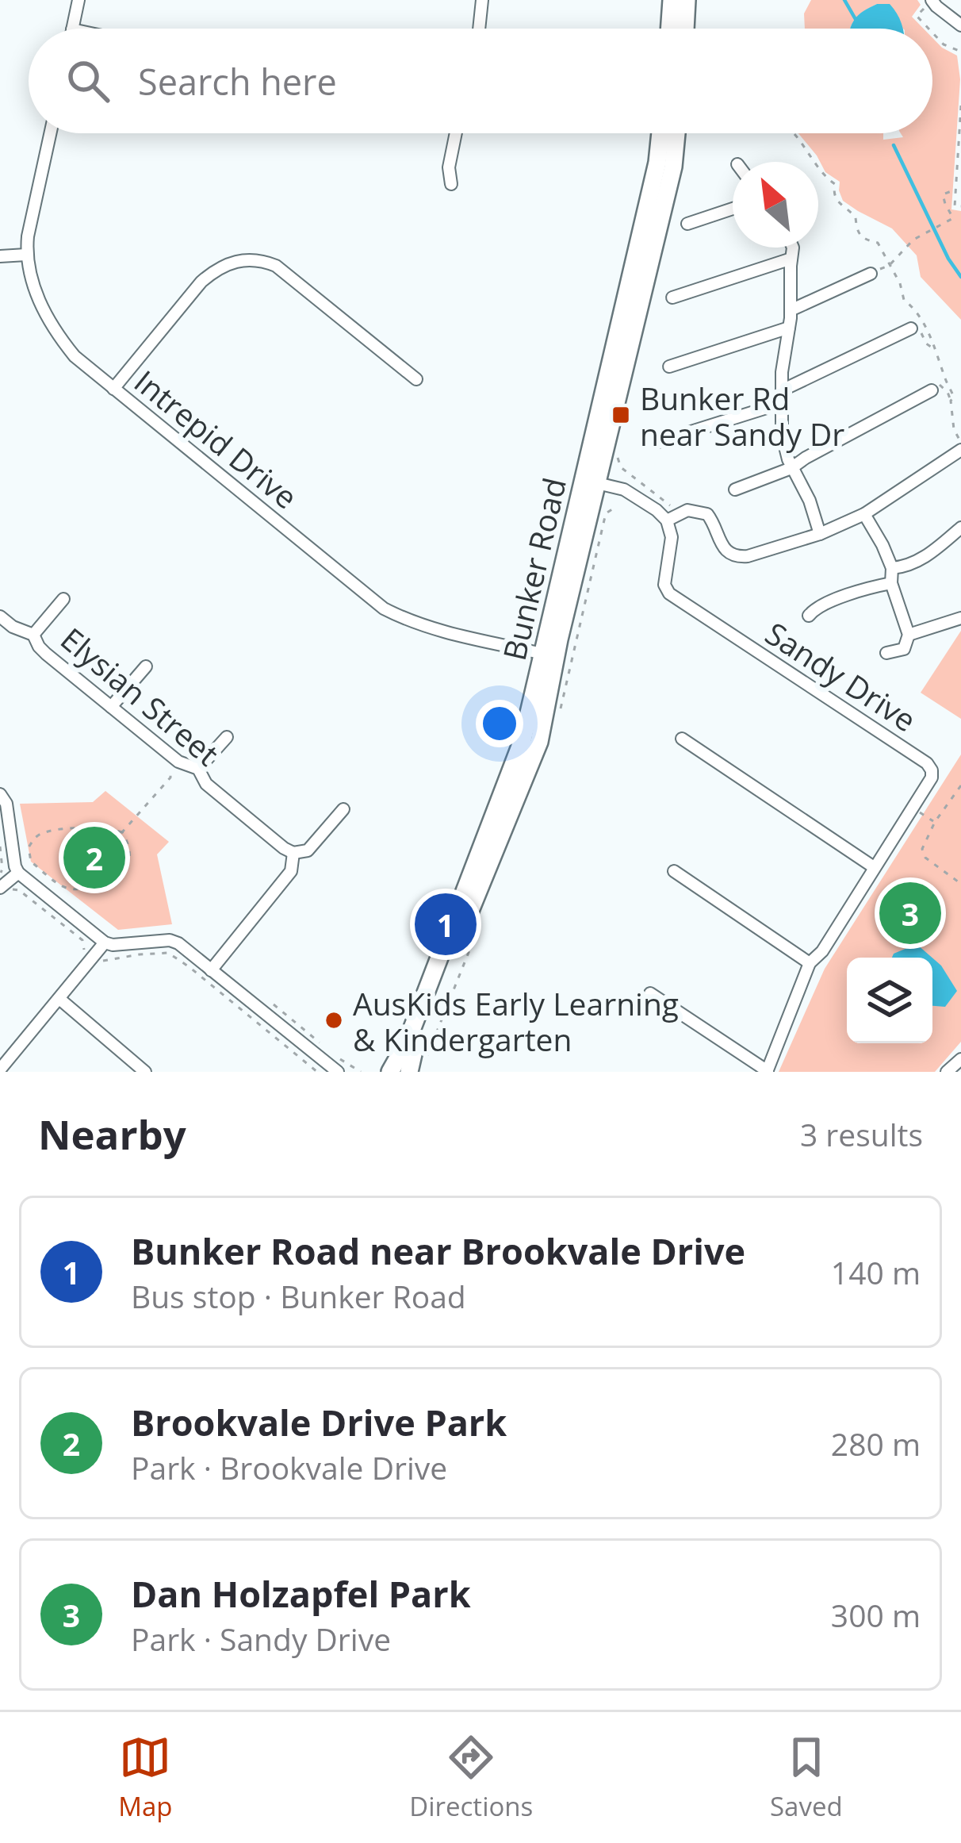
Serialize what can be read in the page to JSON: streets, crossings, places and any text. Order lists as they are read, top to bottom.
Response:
{
  "streets": {
    "main road": ["Bunker Road"],
    "street": ["Intrepid Drive", "Sandy Drive", "Elysian Street"]
  },
  "crossings": [
    ["Intrepid Drive", "Bunker Road"]
  ],
  "places": {
    "transit": ["Bunker Rd near Sandy Dr"],
    "other": ["AusKids Early Learning & Kindergarten"]
  },
  "north": "top left",
  "page": {
    "search": "Search here",
    "pins": ["2", "3", "1"],
    "heading": ["Nearby", "3 results"],
    "list": [
      {
        "mark": "1",
        "name": "Bunker Road near Brookvale Drive",
        "note": "Bus stop · Bunker Road",
        "value": "140 m"
      },
      {
        "mark": "2",
        "name": "Brookvale Drive Park",
        "note": "Park · Brookvale Drive",
        "value": "280 m"
      },
      {
        "mark": "3",
        "name": "Dan Holzapfel Park",
        "note": "Park · Sandy Drive",
        "value": "300 m"
      }
    ],
    "nav": ["Map", "Directions", "Saved"]
  }
}
